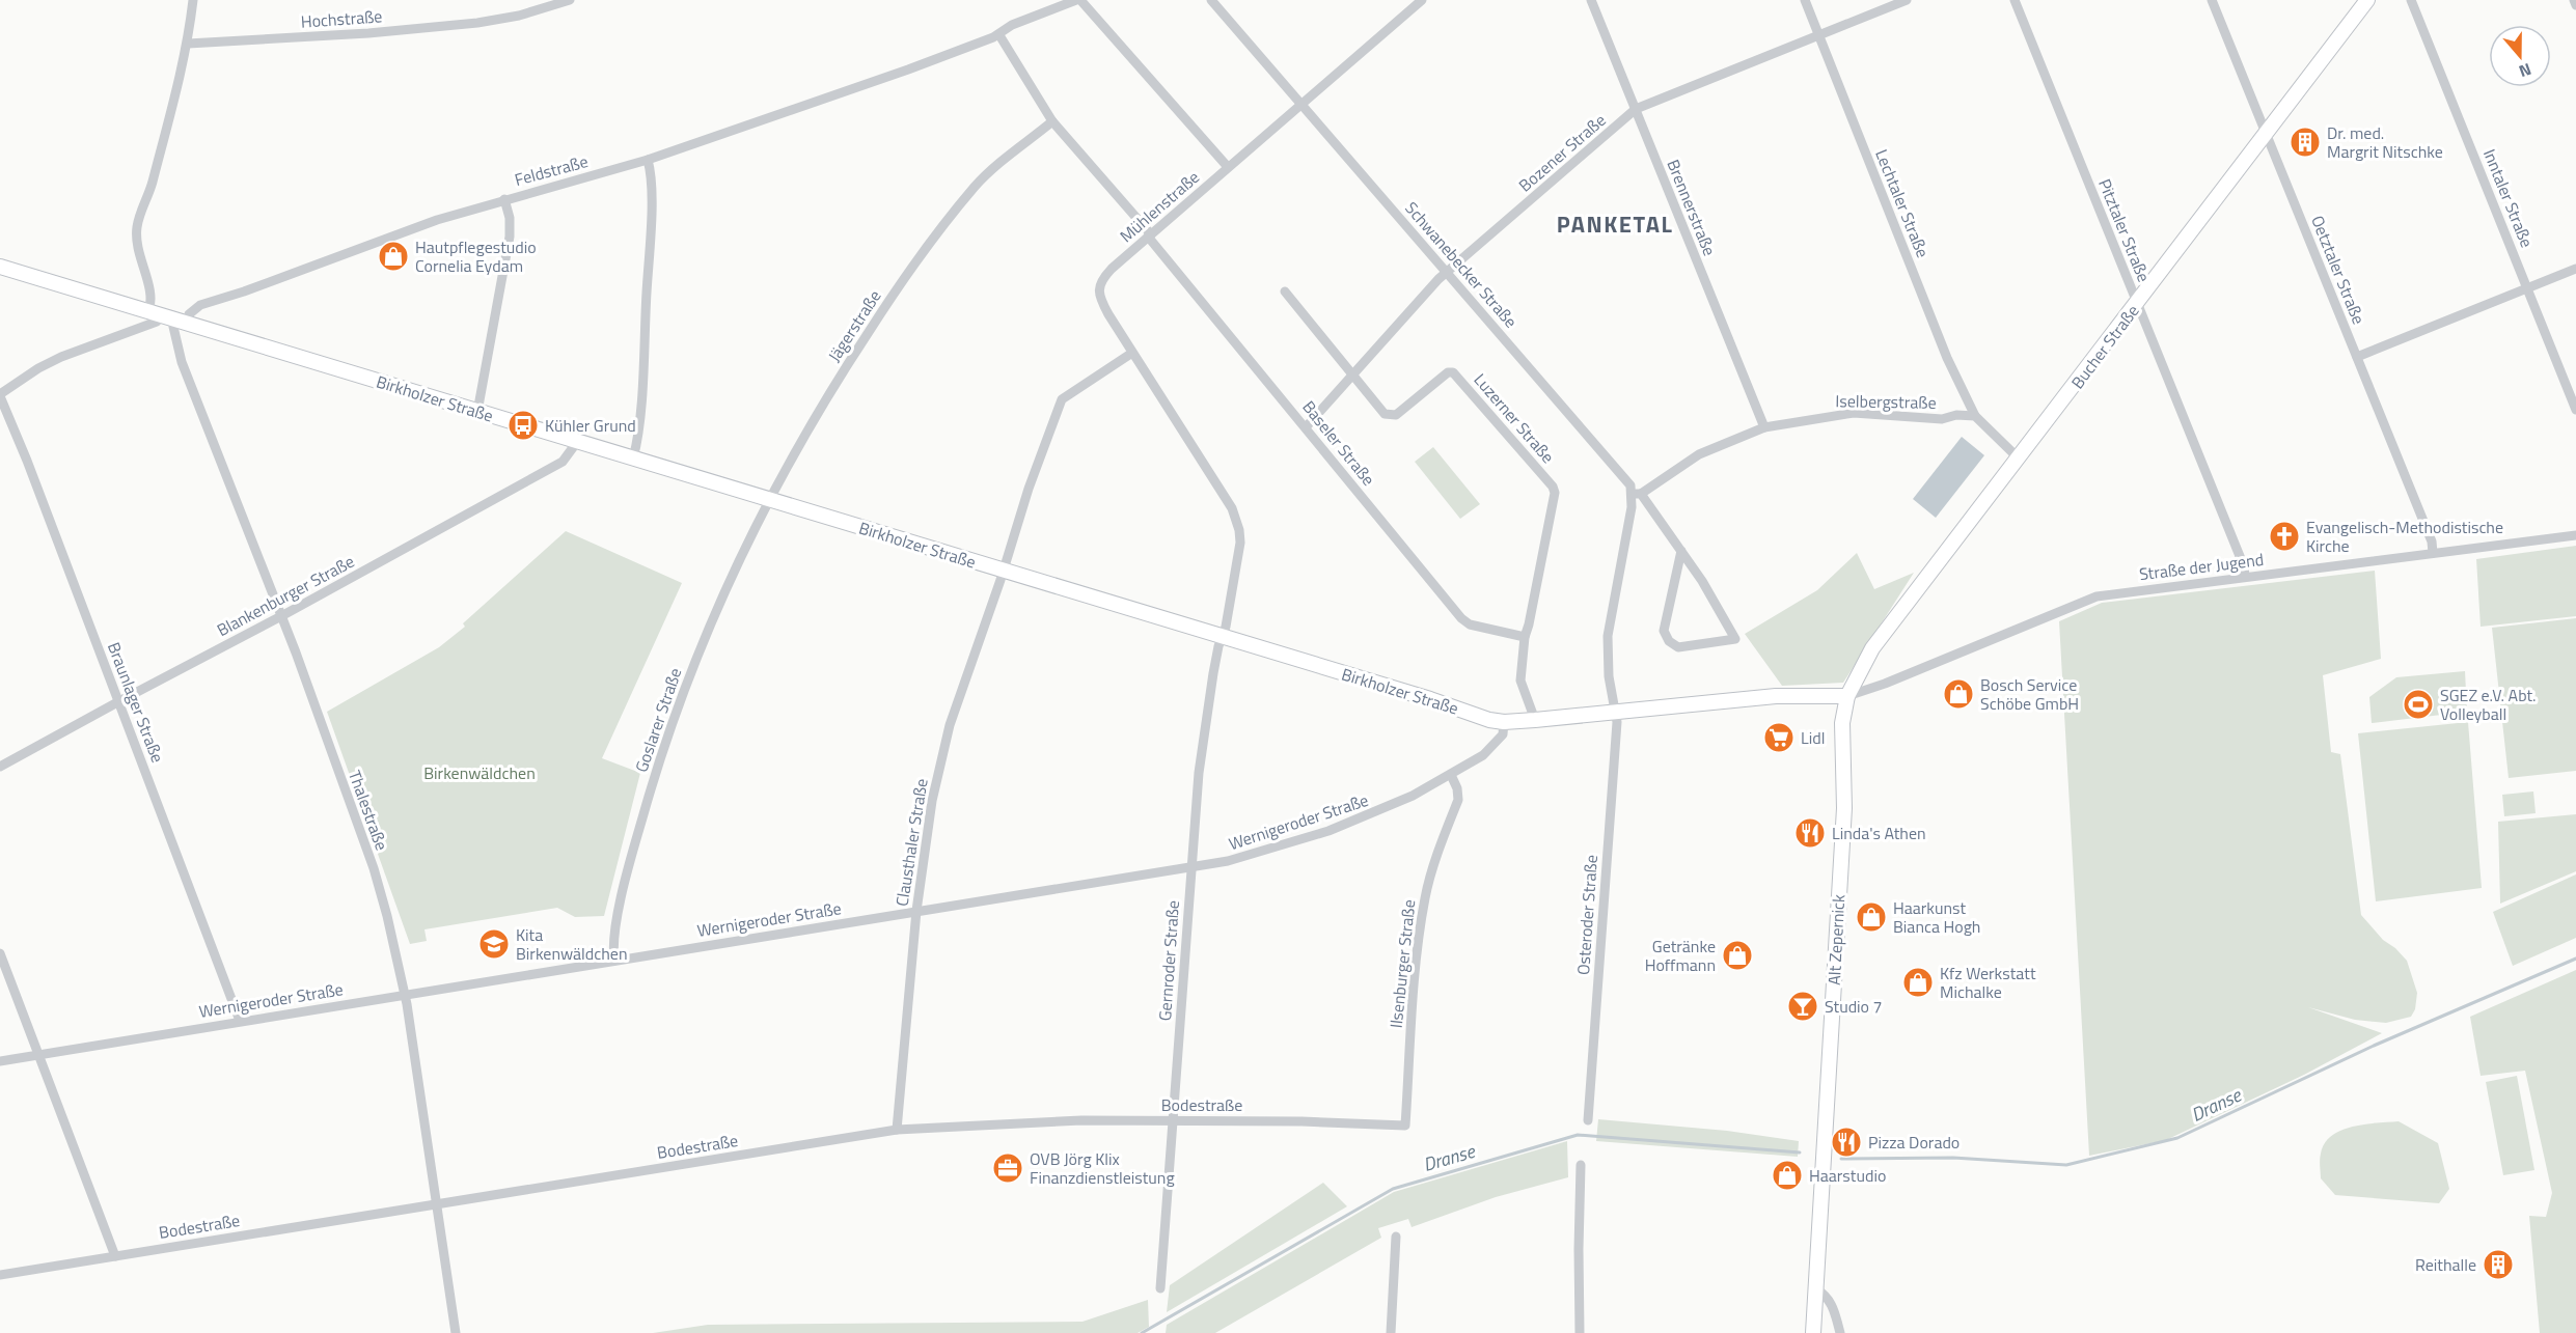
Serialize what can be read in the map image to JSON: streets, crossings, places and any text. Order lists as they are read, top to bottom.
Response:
{
  "streets": {
    "street": [
      "Hochstraße",
      "Bozener Straße",
      "Feldstraße",
      "Inntaler Straße",
      "Lechtaler Straße",
      "Mühlenstraße",
      "Brennerstraße",
      "Pitztaler Straße",
      "Schwanebecker Straße",
      "Oetztaler Straße",
      "Jägerstraße",
      "Bucher Straße",
      "Birkholzer Straße",
      "Iselbergstraße",
      "Luzerner Straße",
      "Baseler Straße",
      "Straße der Jugend",
      "Blankenburger Straße",
      "Braunlager Straße",
      "Goslarer Straße",
      "Thalestraße",
      "Wernigeroder Straße",
      "Clausthaler Straße",
      "Osteroder Straße",
      "Alt Zepernick",
      "Gernroder Straße",
      "Ilsenburger Straße",
      "Bodestraße"
    ]
  },
  "crossings": [
    ["Bozener Straße", "Lechtaler Straße"],
    ["Bozener Straße", "Brennerstraße"],
    ["Bozener Straße", "Schwanebecker Straße"],
    ["Bozener Straße", "Luzerner Straße"],
    ["Bozener Straße", "Baseler Straße"],
    ["Feldstraße", "Birkholzer Straße"],
    ["Feldstraße", "Baseler Straße"],
    ["Feldstraße", "Thalestraße"],
    ["Lechtaler Straße", "Iselbergstraße"],
    ["Mühlenstraße", "Schwanebecker Straße"],
    ["Mühlenstraße", "Birkholzer Straße"],
    ["Mühlenstraße", "Baseler Straße"],
    ["Mühlenstraße", "Clausthaler Straße"],
    ["Mühlenstraße", "Gernroder Straße"],
    ["Brennerstraße", "Iselbergstraße"],
    ["Pitztaler Straße", "Bucher Straße"],
    ["Pitztaler Straße", "Straße der Jugend"],
    ["Schwanebecker Straße", "Iselbergstraße"],
    ["Schwanebecker Straße", "Osteroder Straße"],
    ["Oetztaler Straße", "Bucher Straße"],
    ["Oetztaler Straße", "Straße der Jugend"],
    ["Jägerstraße", "Birkholzer Straße"],
    ["Jägerstraße", "Baseler Straße"],
    ["Jägerstraße", "Goslarer Straße"],
    ["Bucher Straße", "Birkholzer Straße"],
    ["Bucher Straße", "Straße der Jugend"],
    ["Bucher Straße", "Alt Zepernick"],
    ["Birkholzer Straße", "Luzerner Straße"],
    ["Birkholzer Straße", "Straße der Jugend"],
    ["Birkholzer Straße", "Blankenburger Straße"],
    ["Birkholzer Straße", "Goslarer Straße"],
    ["Birkholzer Straße", "Thalestraße"],
    ["Birkholzer Straße", "Wernigeroder Straße"],
    ["Birkholzer Straße", "Clausthaler Straße"],
    ["Birkholzer Straße", "Osteroder Straße"],
    ["Birkholzer Straße", "Alt Zepernick"],
    ["Birkholzer Straße", "Gernroder Straße"],
    ["Iselbergstraße", "Osteroder Straße"],
    ["Luzerner Straße", "Baseler Straße"],
    ["Straße der Jugend", "Alt Zepernick"],
    ["Blankenburger Straße", "Braunlager Straße"],
    ["Blankenburger Straße", "Thalestraße"],
    ["Braunlager Straße", "Wernigeroder Straße"],
    ["Goslarer Straße", "Wernigeroder Straße"],
    ["Thalestraße", "Wernigeroder Straße"],
    ["Thalestraße", "Bodestraße"],
    ["Wernigeroder Straße", "Clausthaler Straße"],
    ["Wernigeroder Straße", "Gernroder Straße"],
    ["Wernigeroder Straße", "Ilsenburger Straße"],
    ["Clausthaler Straße", "Bodestraße"],
    ["Gernroder Straße", "Bodestraße"],
    ["Ilsenburger Straße", "Bodestraße"]
  ],
  "districts": ["PANKETAL"],
  "water": ["Dranse"],
  "parks": ["Birkenwäldchen"],
  "places": {
    "building": ["Dr. med. Margrit Nitschke", "Reithalle"],
    "shop": [
      "Hautpflegestudio Cornelia Eydam",
      "Bosch Service Schöbe GmbH",
      "Haarkunst Bianca Hogh",
      "Getränke Hoffmann",
      "Kfz Werkstatt Michalke",
      "Haarstudio"
    ],
    "bus stop": ["Kühler Grund"],
    "church": ["Evangelisch-Methodistische Kirche"],
    "sports": ["SGEZ e.V. Abt. Volleyball"],
    "supermarket": ["Lidl"],
    "restaurant": ["Linda's Athen", "Pizza Dorado"],
    "school or university": ["Kita Birkenwäldchen"],
    "bar": ["Studio 7"],
    "office": ["OVB Jörg Klix Finanzdienstleistung"]
  },
  "north": "bottom"
}
